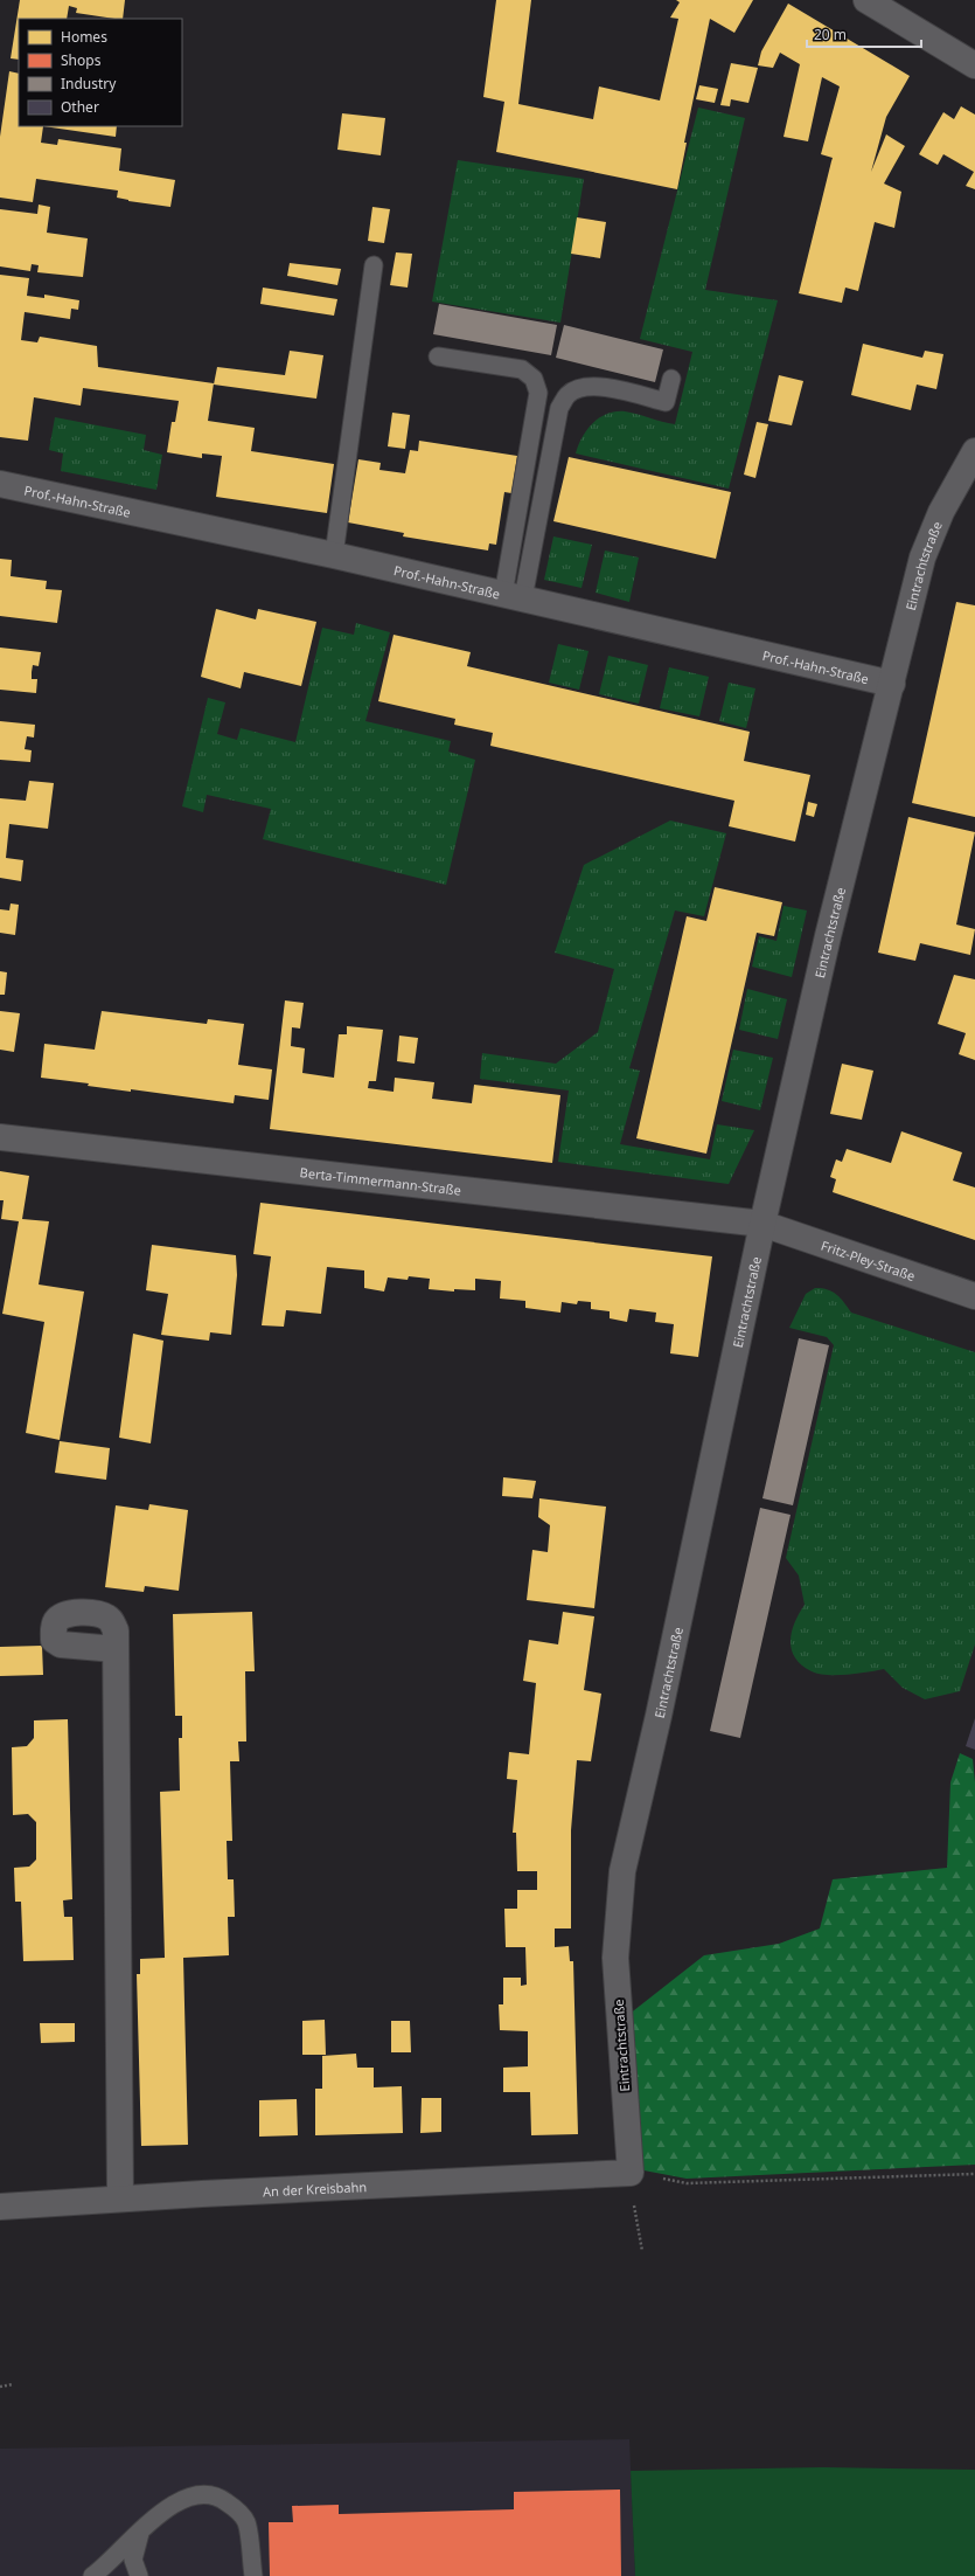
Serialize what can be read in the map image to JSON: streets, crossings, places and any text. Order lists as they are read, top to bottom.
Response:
{
  "streets": {
    "street": [
      "Prof.-Hahn-Straße",
      "Eintrachtstraße",
      "Berta-Timmermann-Straße",
      "Fritz-Pley-Straße",
      "An der Kreisbahn"
    ]
  },
  "crossings": [
    ["Prof.-Hahn-Straße", "Eintrachtstraße"],
    ["Eintrachtstraße", "Berta-Timmermann-Straße"],
    ["Eintrachtstraße", "Fritz-Pley-Straße"],
    ["Eintrachtstraße", "An der Kreisbahn"],
    ["Berta-Timmermann-Straße", "Fritz-Pley-Straße"]
  ],
  "legend": [
    "Homes",
    "Shops",
    "Industry",
    "Other"
  ],
  "scale_bar": "20 m"
}
